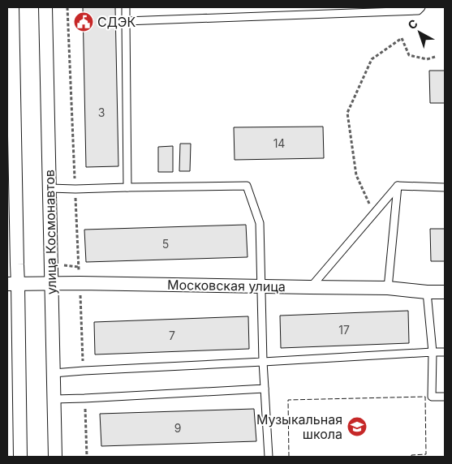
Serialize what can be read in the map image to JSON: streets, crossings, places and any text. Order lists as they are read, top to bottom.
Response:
{
  "streets": {
    "street": ["улица Космонавтов", "Московская улица"]
  },
  "crossings": [
    ["улица Космонавтов", "Московская улица"]
  ],
  "places": {
    "public building": ["СДЭК"],
    "school or university": ["Музыкальная школа"]
  },
  "house_numbers": [
    "3",
    "14",
    "5",
    "17",
    "7",
    "9"
  ],
  "north": "top left"
}
